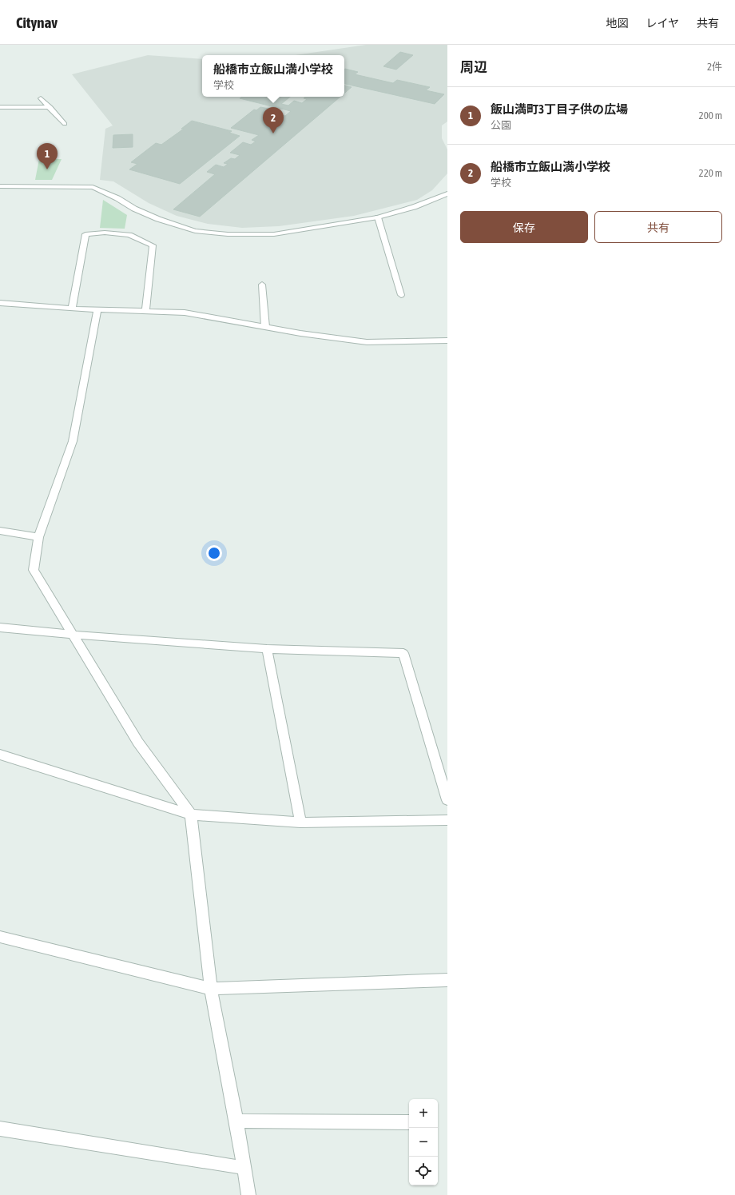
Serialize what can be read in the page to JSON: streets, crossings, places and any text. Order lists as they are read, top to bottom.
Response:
{
  "page": {
    "header": "Citynav",
    "nav": ["地図", "レイヤ", "共有"],
    "heading": ["周辺", "2件"],
    "popup": ["船橋市立飯山満小学校", "学校"],
    "list": [
      {
        "mark": "1",
        "name": "飯山満町3丁目子供の広場",
        "note": "公園",
        "value": "200 m"
      },
      {
        "mark": "2",
        "name": "船橋市立飯山満小学校",
        "note": "学校",
        "value": "220 m"
      }
    ],
    "pins": ["2", "1"],
    "buttons": ["保存", "共有"],
    "map_buttons": ["+", "−"]
  }
}
